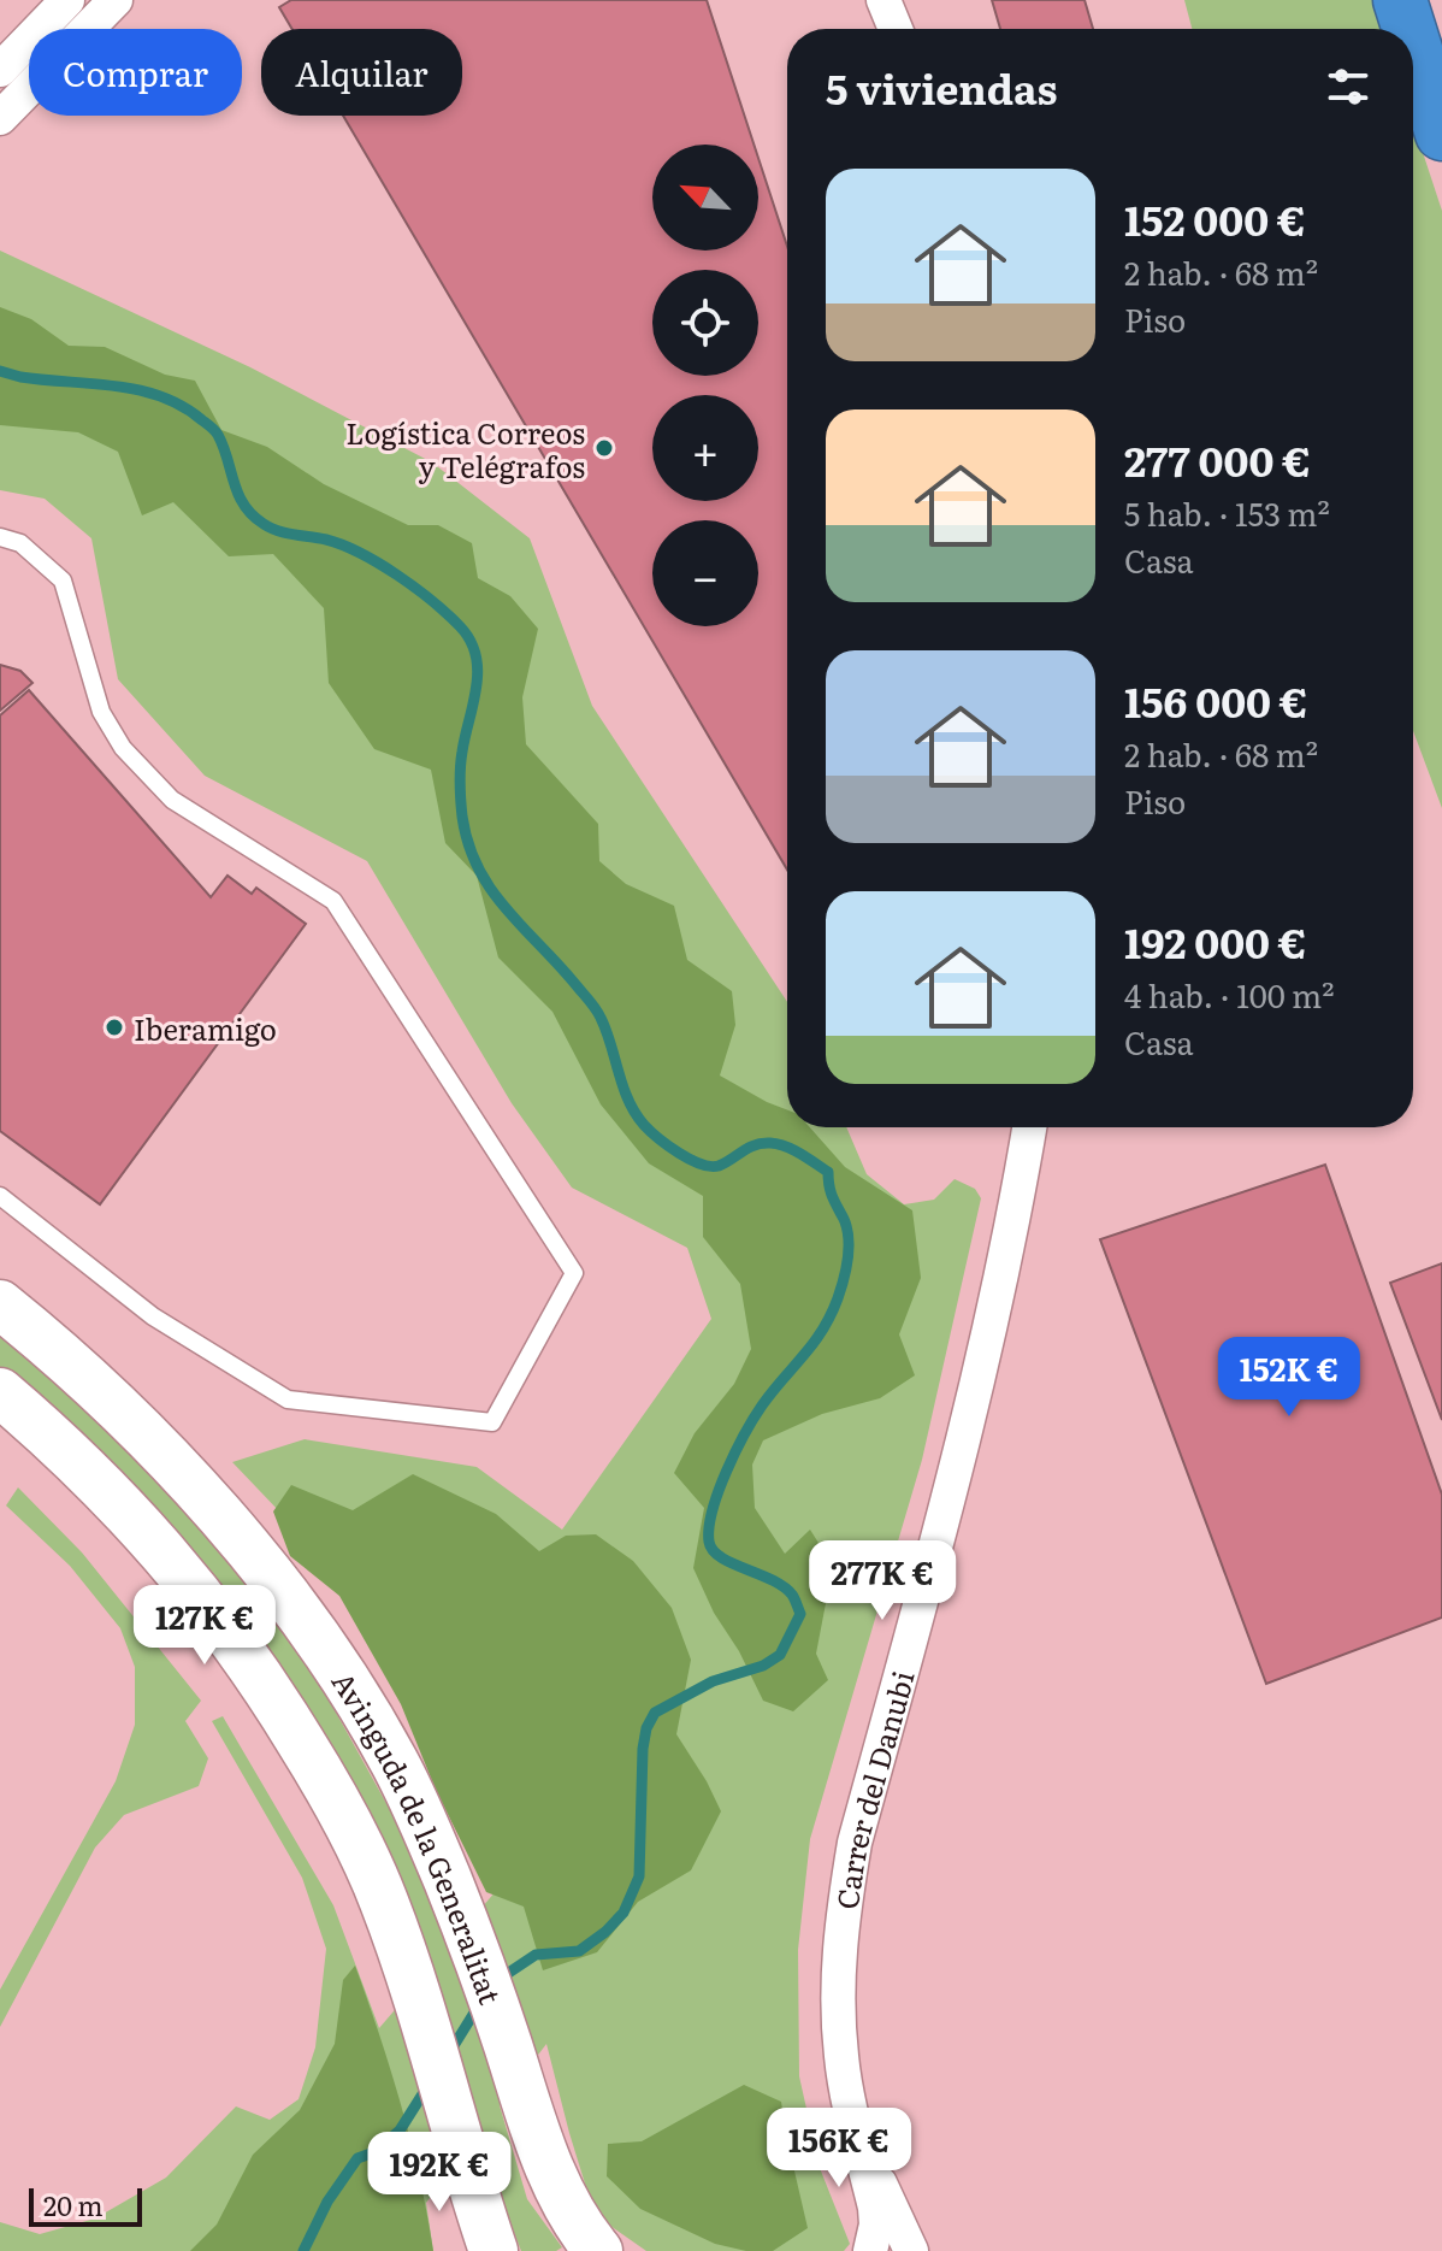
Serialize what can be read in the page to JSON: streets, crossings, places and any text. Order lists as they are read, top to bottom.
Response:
{
  "streets": {
    "street": ["Carrer del Danubi", "Avinguda de la Generalitat"]
  },
  "places": ["Logística Correos y Telégrafos", "Iberamigo"],
  "scale_bar": "20 m",
  "north": "top left",
  "page": {
    "chip": ["Comprar", "Alquilar"],
    "heading": "5 viviendas",
    "map_buttons": ["+", "−"],
    "list": [
      {
        "name": "152 000 €",
        "note": "2 hab. · 68 m² · Piso"
      },
      {
        "name": "277 000 €",
        "note": "5 hab. · 153 m² · Casa"
      },
      {
        "name": "156 000 €",
        "note": "2 hab. · 68 m² · Piso"
      },
      {
        "name": "192 000 €",
        "note": "4 hab. · 100 m² · Casa"
      }
    ],
    "price": [
      "152K €",
      "277K €",
      "127K €",
      "156K €",
      "192K €"
    ],
    "scale": "20 m"
  }
}
